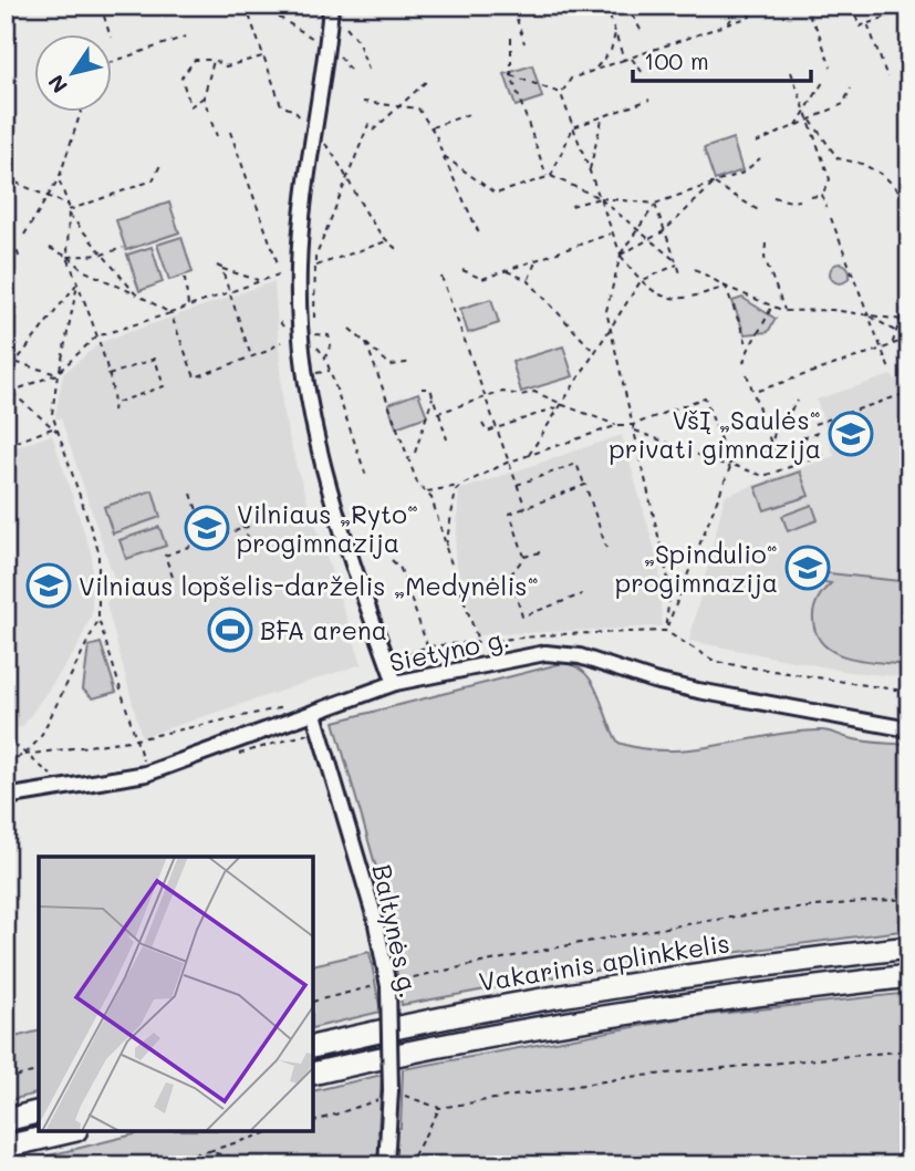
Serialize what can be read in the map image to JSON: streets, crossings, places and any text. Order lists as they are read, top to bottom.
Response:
{
  "streets": {
    "highway": ["Vakarinis aplinkkelis"],
    "street": ["Sietyno g.", "Baltynės g."]
  },
  "crossings": [
    ["Sietyno g.", "Baltynės g."]
  ],
  "places": {
    "school or university": [
      "VšĮ „Saulės“ privati gimnazija",
      "Vilniaus „Ryto“ progimnazija",
      "„Spindulio“ progimnazija",
      "Vilniaus lopšelis-darželis „Medynėlis“"
    ],
    "sports": ["BFA arena"]
  },
  "scale_bar": "100 m",
  "north": "bottom left"
}
